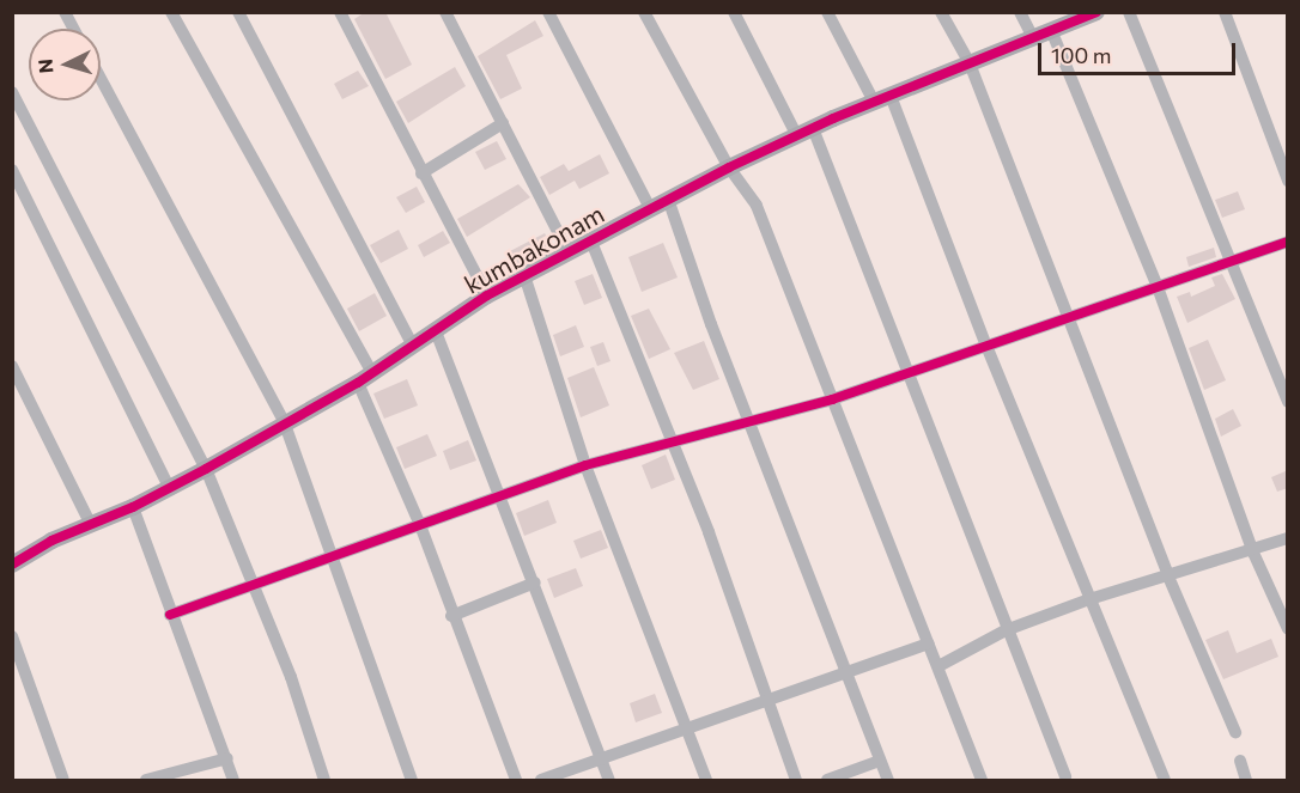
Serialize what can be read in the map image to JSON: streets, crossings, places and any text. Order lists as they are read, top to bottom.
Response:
{
  "streets": {
    "street": ["kumbakonam"]
  },
  "scale_bar": "100 m",
  "north": "left"
}
